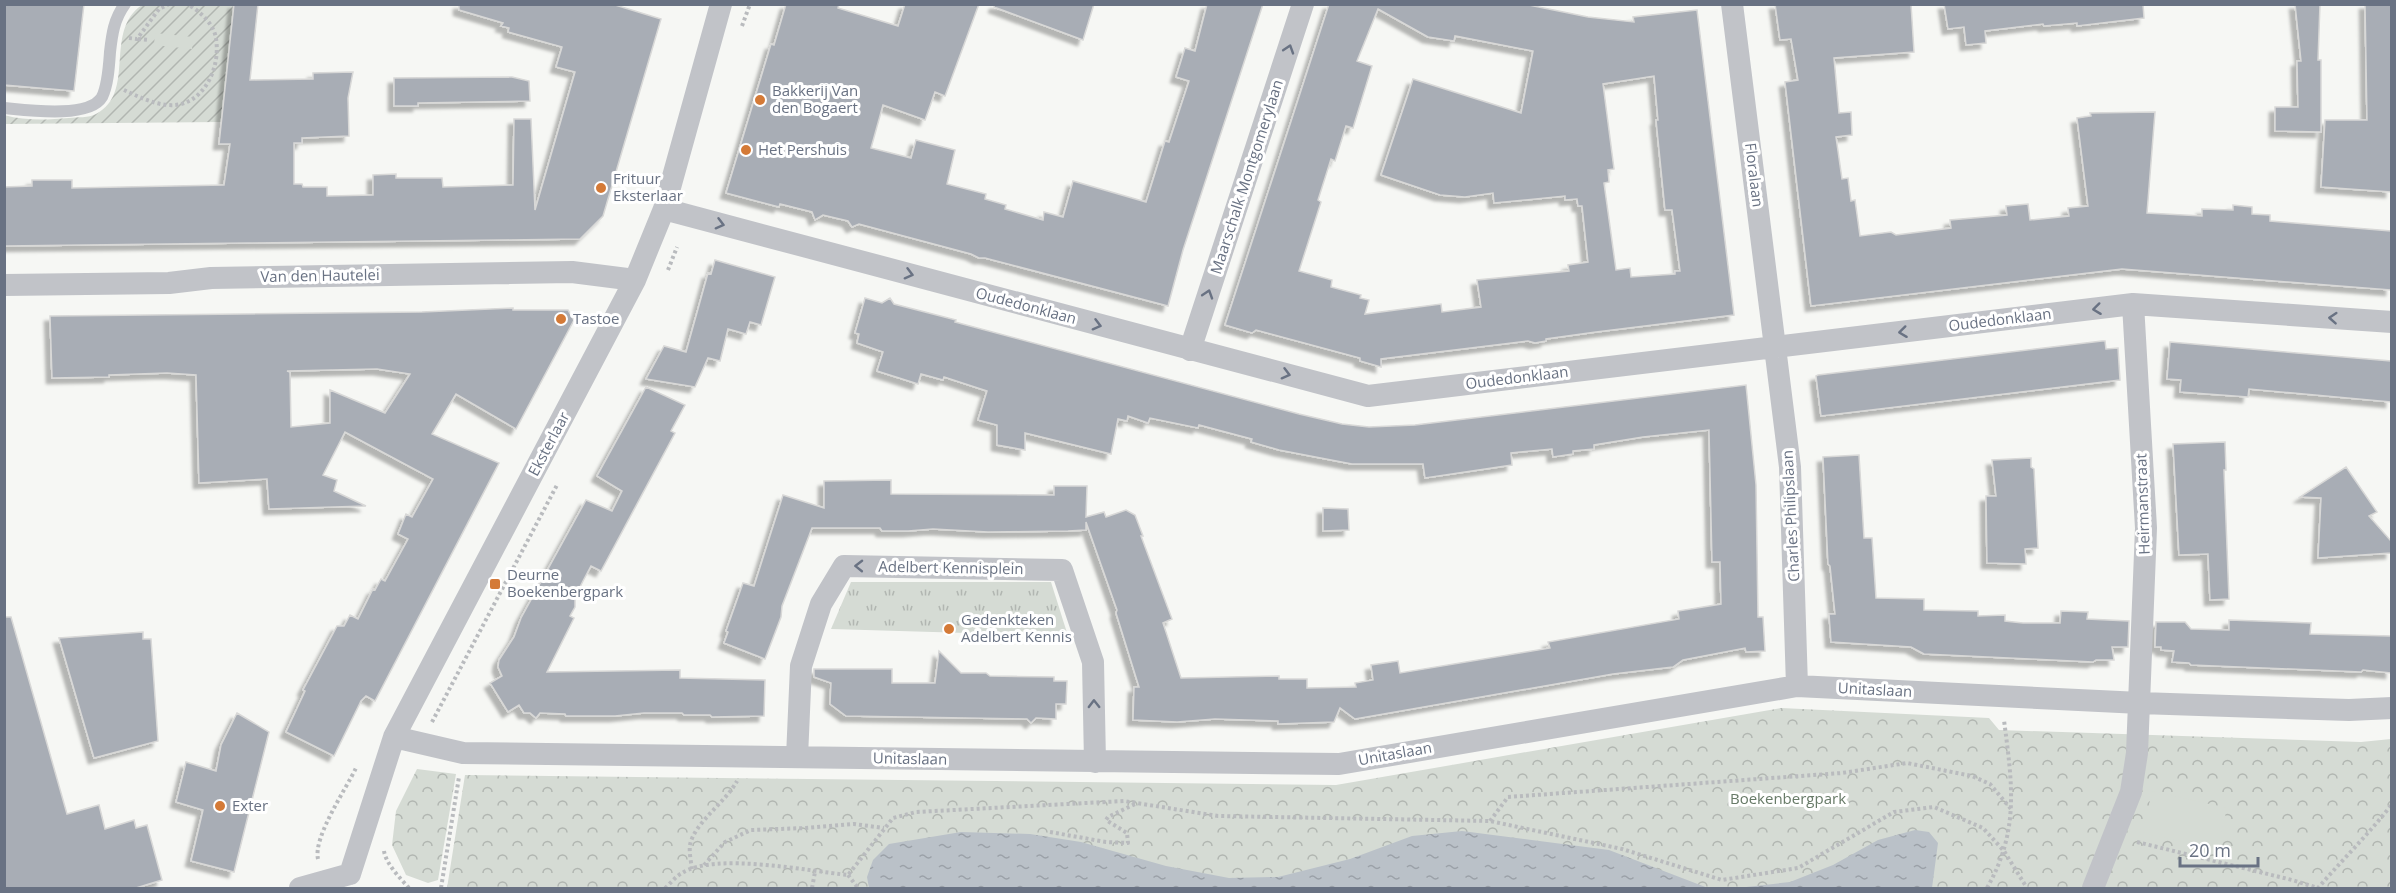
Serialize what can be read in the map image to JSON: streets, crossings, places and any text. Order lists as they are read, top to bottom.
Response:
{
  "streets": {
    "street": [
      "Floralaan",
      "Maarschalk Montgomerylaan",
      "Van den Hautelei",
      "Oudedonklaan",
      "Eksterlaar",
      "Heirmanstraat",
      "Charles Philipslaan",
      "Adelbert Kennisplein",
      "Unitaslaan"
    ]
  },
  "crossings": [
    ["Floralaan", "Oudedonklaan"],
    ["Floralaan", "Charles Philipslaan"],
    ["Maarschalk Montgomerylaan", "Oudedonklaan"],
    ["Van den Hautelei", "Eksterlaar"],
    ["Oudedonklaan", "Eksterlaar"],
    ["Oudedonklaan", "Heirmanstraat"],
    ["Oudedonklaan", "Charles Philipslaan"],
    ["Eksterlaar", "Unitaslaan"],
    ["Heirmanstraat", "Unitaslaan"],
    ["Charles Philipslaan", "Unitaslaan"],
    ["Adelbert Kennisplein", "Unitaslaan"]
  ],
  "one_way": ["Maarschalk Montgomerylaan"],
  "parks": ["Boekenbergpark"],
  "places": {
    "other": [
      "Bakkerij Van den Bogaert",
      "Het Pershuis",
      "Frituur Eksterlaar",
      "Tastoe",
      "Gedenkteken Adelbert Kennis",
      "Exter"
    ],
    "transit": ["Deurne Boekenbergpark"]
  },
  "scale_bar": "20 m"
}
